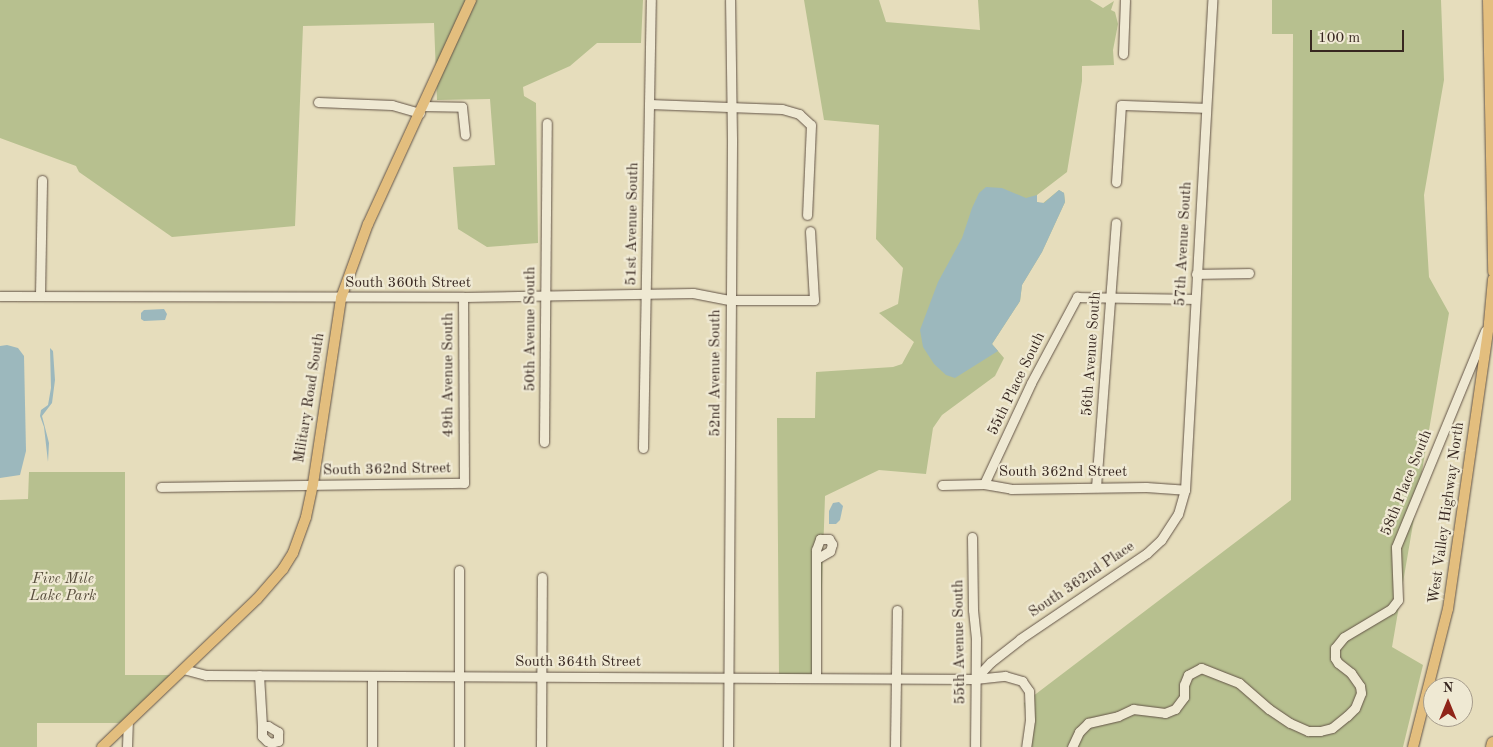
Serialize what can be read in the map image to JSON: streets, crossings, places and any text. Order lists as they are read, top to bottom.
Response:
{
  "streets": {
    "main road": ["Military Road South", "West Valley Highway North"],
    "street": [
      "51st Avenue South",
      "57th Avenue South",
      "South 360th Street",
      "50th Avenue South",
      "56th Avenue South",
      "52nd Avenue South",
      "49th Avenue South",
      "55th Place South",
      "South 362nd Street",
      "58th Place South",
      "South 362nd Place",
      "55th Avenue South",
      "South 364th Street"
    ]
  },
  "crossings": [
    ["51st Avenue South", "South 360th Street"],
    ["57th Avenue South", "South 362nd Street"],
    ["57th Avenue South", "South 362nd Place"],
    ["South 360th Street", "50th Avenue South"],
    ["South 360th Street", "52nd Avenue South"],
    ["South 360th Street", "49th Avenue South"],
    ["South 360th Street", "Military Road South"],
    ["56th Avenue South", "55th Place South"],
    ["56th Avenue South", "South 362nd Street"],
    ["52nd Avenue South", "South 364th Street"],
    ["49th Avenue South", "South 362nd Street"],
    ["55th Place South", "South 362nd Street"],
    ["Military Road South", "South 362nd Street"],
    ["Military Road South", "South 364th Street"],
    ["South 362nd Street", "South 362nd Place"],
    ["58th Place South", "West Valley Highway North"],
    ["South 362nd Place", "55th Avenue South"],
    ["South 362nd Place", "South 364th Street"],
    ["55th Avenue South", "South 364th Street"]
  ],
  "parks": ["Five Mile Lake Park"],
  "scale_bar": "100 m",
  "north": "top"
}
